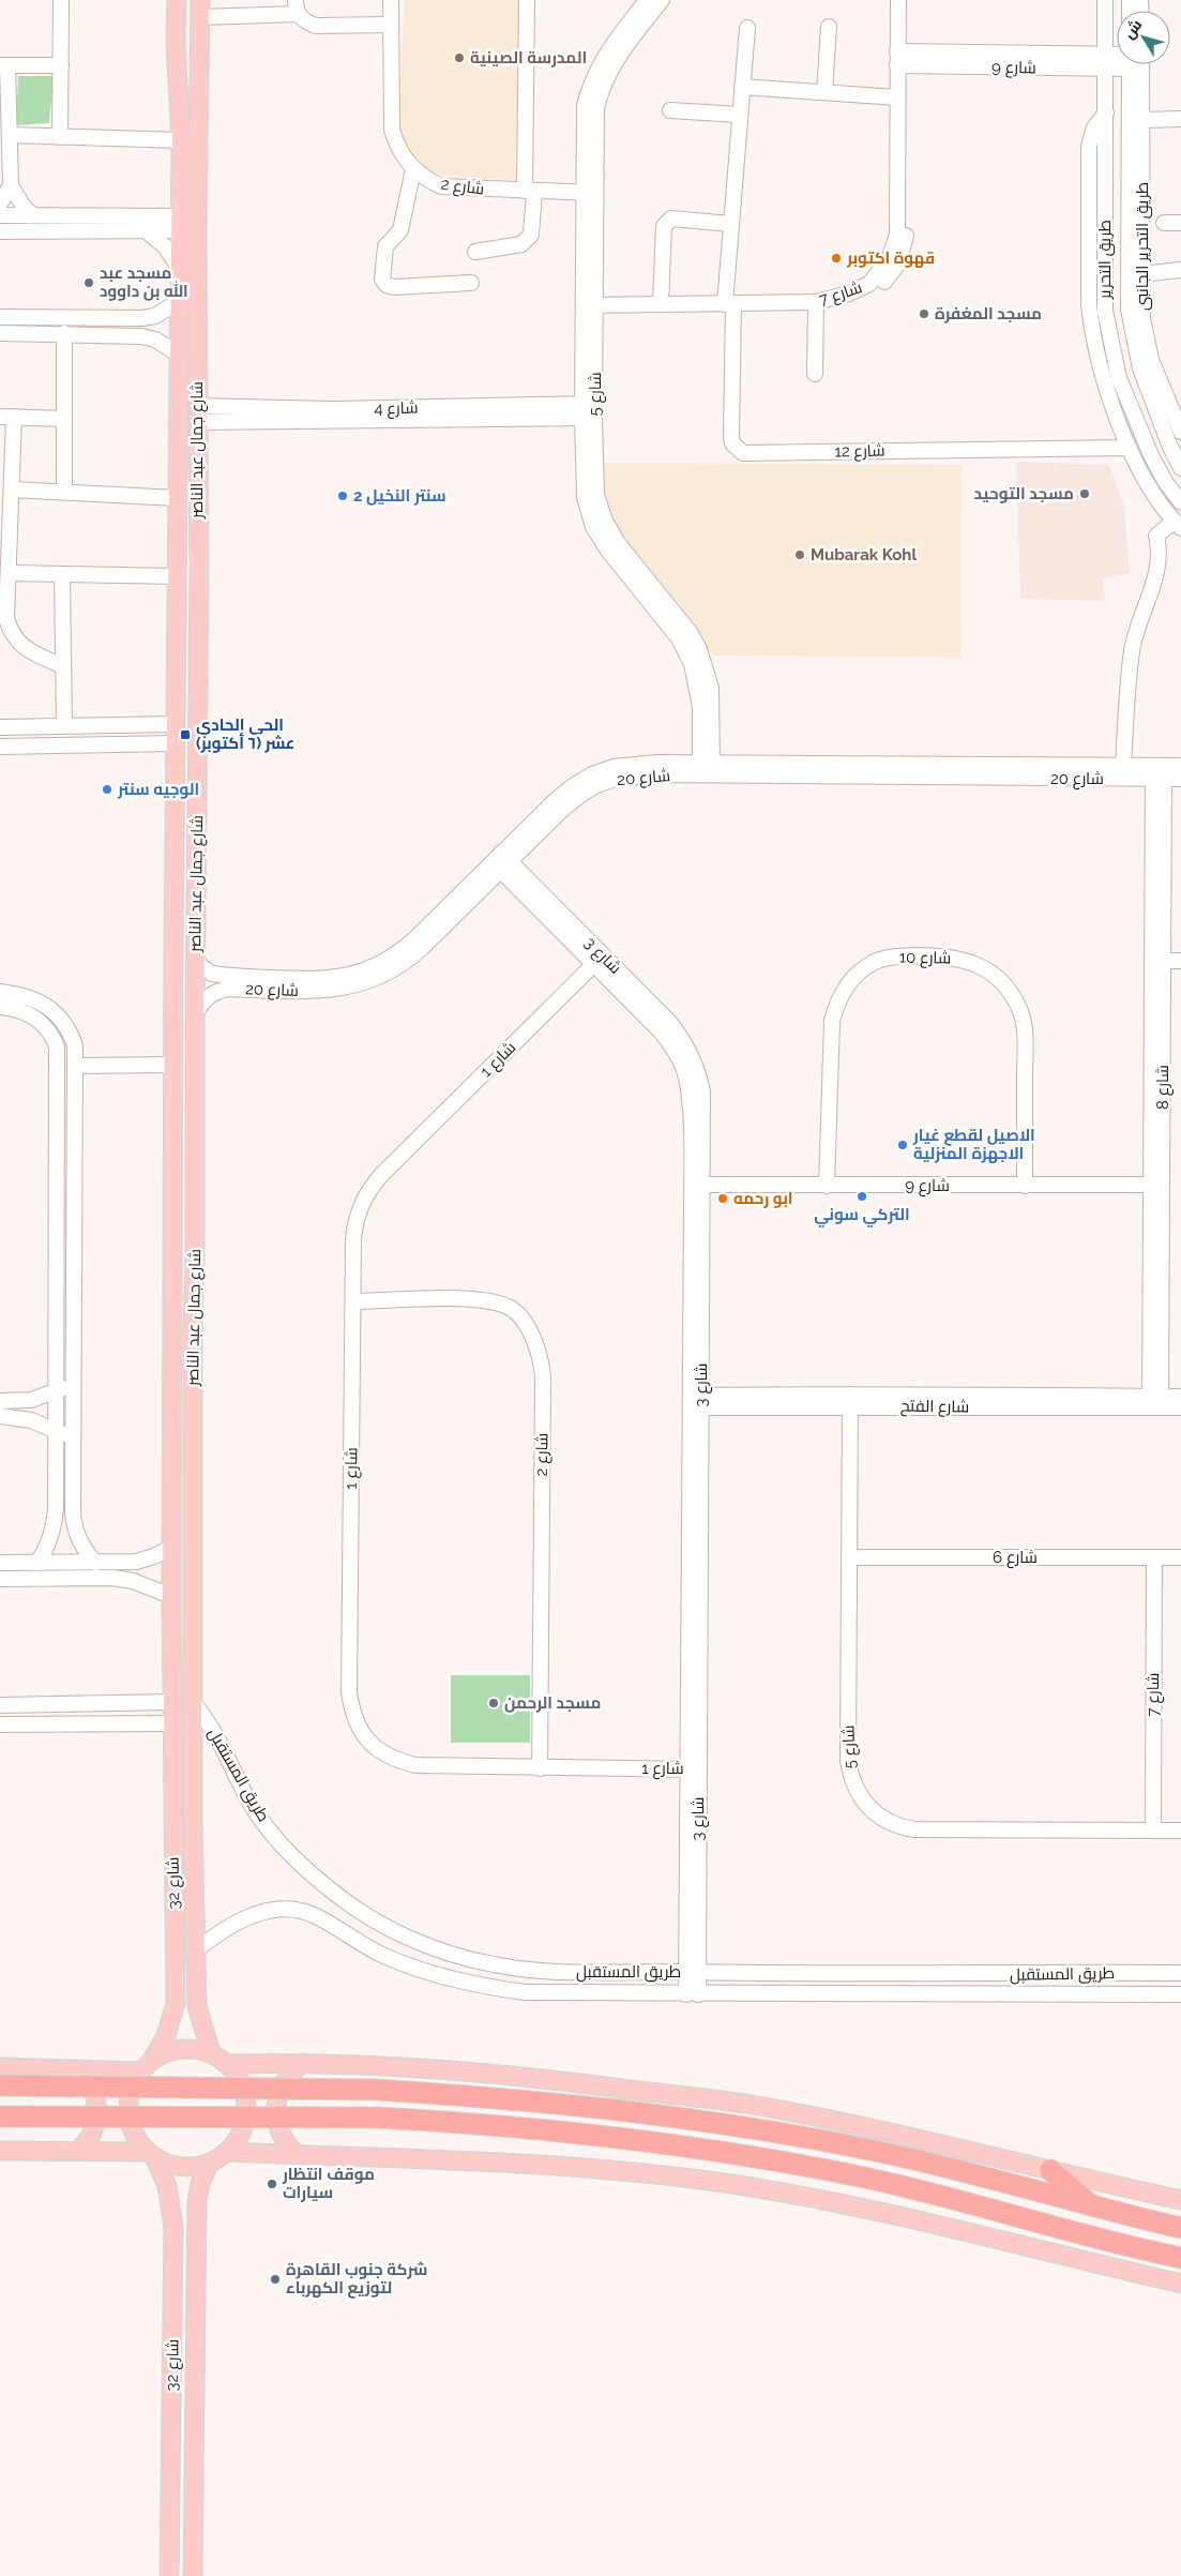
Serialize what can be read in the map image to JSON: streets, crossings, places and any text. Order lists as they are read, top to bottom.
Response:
{
  "streets": {
    "main road": ["شارع جمال عبد الناصر", "شارع 32"],
    "street": [
      "شارع 9",
      "شارع 2",
      "طريق التحرير الجانبى",
      "طريق التحرير",
      "شارع 7",
      "شارع 5",
      "شارع 4",
      "شارع 12",
      "شارع 20",
      "شارع 3",
      "شارع 10",
      "شارع 1",
      "شارع 8",
      "شارع الفتح",
      "شارع 6",
      "طريق المستقبل"
    ]
  },
  "crossings": [
    ["شارع 9", "طريق التحرير"],
    ["شارع 9", "شارع 7"],
    ["شارع 9", "شارع 3"],
    ["شارع 9", "شارع 10"],
    ["شارع 9", "شارع 8"],
    ["شارع 2", "شارع 5"],
    ["شارع 2", "شارع 1"],
    ["طريق التحرير الجانبى", "طريق التحرير"],
    ["شارع 7", "شارع 5"],
    ["شارع 7", "شارع 12"],
    ["شارع 7", "شارع 6"],
    ["شارع 5", "شارع 4"],
    ["شارع 5", "شارع 20"],
    ["شارع 5", "شارع الفتح"],
    ["شارع 5", "شارع 6"],
    ["شارع 4", "شارع جمال عبد الناصر"],
    ["شارع جمال عبد الناصر", "شارع 20"],
    ["شارع جمال عبد الناصر", "طريق المستقبل"],
    ["شارع جمال عبد الناصر", "شارع 32"],
    ["شارع 20", "شارع 3"],
    ["شارع 20", "شارع 8"],
    ["شارع 3", "شارع 1"],
    ["شارع 3", "شارع الفتح"],
    ["شارع 3", "طريق المستقبل"],
    ["شارع 8", "شارع الفتح"],
    ["طريق المستقبل", "شارع 32"]
  ],
  "places": {
    "other": [
      "المدرسة الصينية",
      "قهوة اكتوبر",
      "مسجد عبد الله بن داوود",
      "مسجد المغفرة",
      "مسجد التوحيد",
      "سنتر النخيل 2",
      "Mubarak Kohl",
      "الوجيه سنتر",
      "الاصيل لقطع غيار الاجهزة المنزلية",
      "التركي سوني",
      "ابو رحمه",
      "مسجد الرحمن",
      "موقف انتظار سيارات",
      "شركة جنوب القاهرة لتوزيع الكهرباء"
    ],
    "transit": ["الحي الحادي عشر (٦ أكتوبر)"]
  },
  "north": "top left"
}
